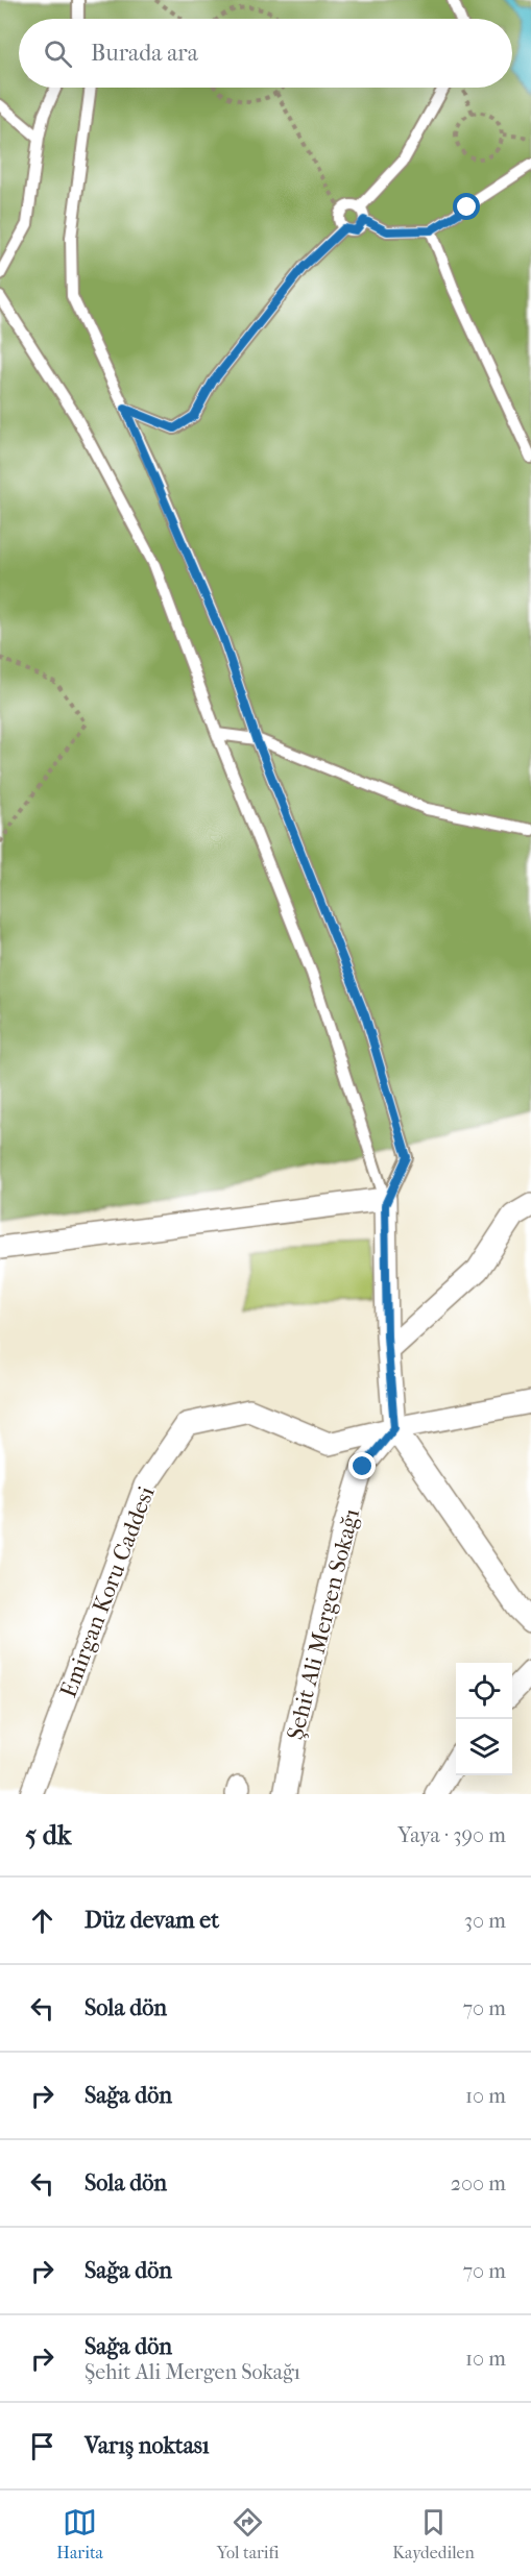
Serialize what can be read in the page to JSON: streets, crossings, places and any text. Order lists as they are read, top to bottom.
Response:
{
  "streets": {
    "street": ["Emirgan Koru Caddesi", "Şehit Ali Mergen Sokağı"]
  },
  "crossings": [
    ["Emirgan Koru Caddesi", "Şehit Ali Mergen Sokağı"]
  ],
  "page": {
    "search": "Burada ara",
    "heading": ["5 dk", "Yaya · 390 m"],
    "list": [
      ["Düz devam et", "30 m"],
      ["Sola dön", "70 m"],
      ["Sağa dön", "10 m"],
      ["Sola dön", "200 m"],
      ["Sağa dön", "70 m"],
      ["Sağa dön", "Şehit Ali Mergen Sokağı", "10 m"],
      "Varış noktası"
    ],
    "nav": ["Harita", "Yol tarifi", "Kaydedilen"]
  }
}
